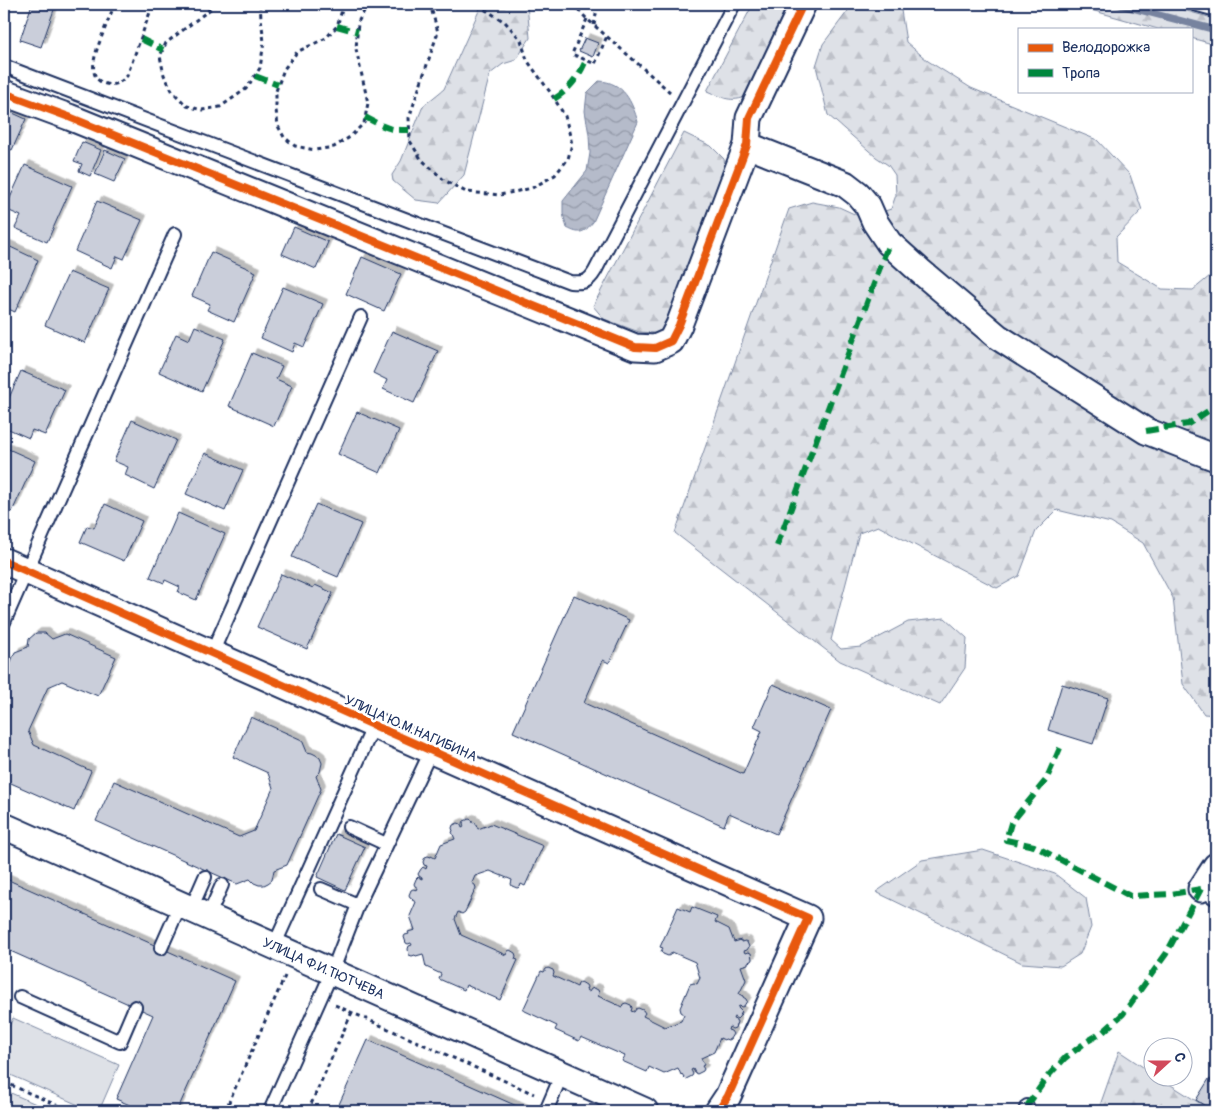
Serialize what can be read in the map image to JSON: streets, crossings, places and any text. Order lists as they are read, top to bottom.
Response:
{
  "streets": {
    "street": ["УЛИЦА Ю.М.НАГИБИНА", "УЛИЦА Ф.И.ТЮТЧЕВА"]
  },
  "legend": ["Велодорожка", "Тропа"],
  "north": "right"
}
